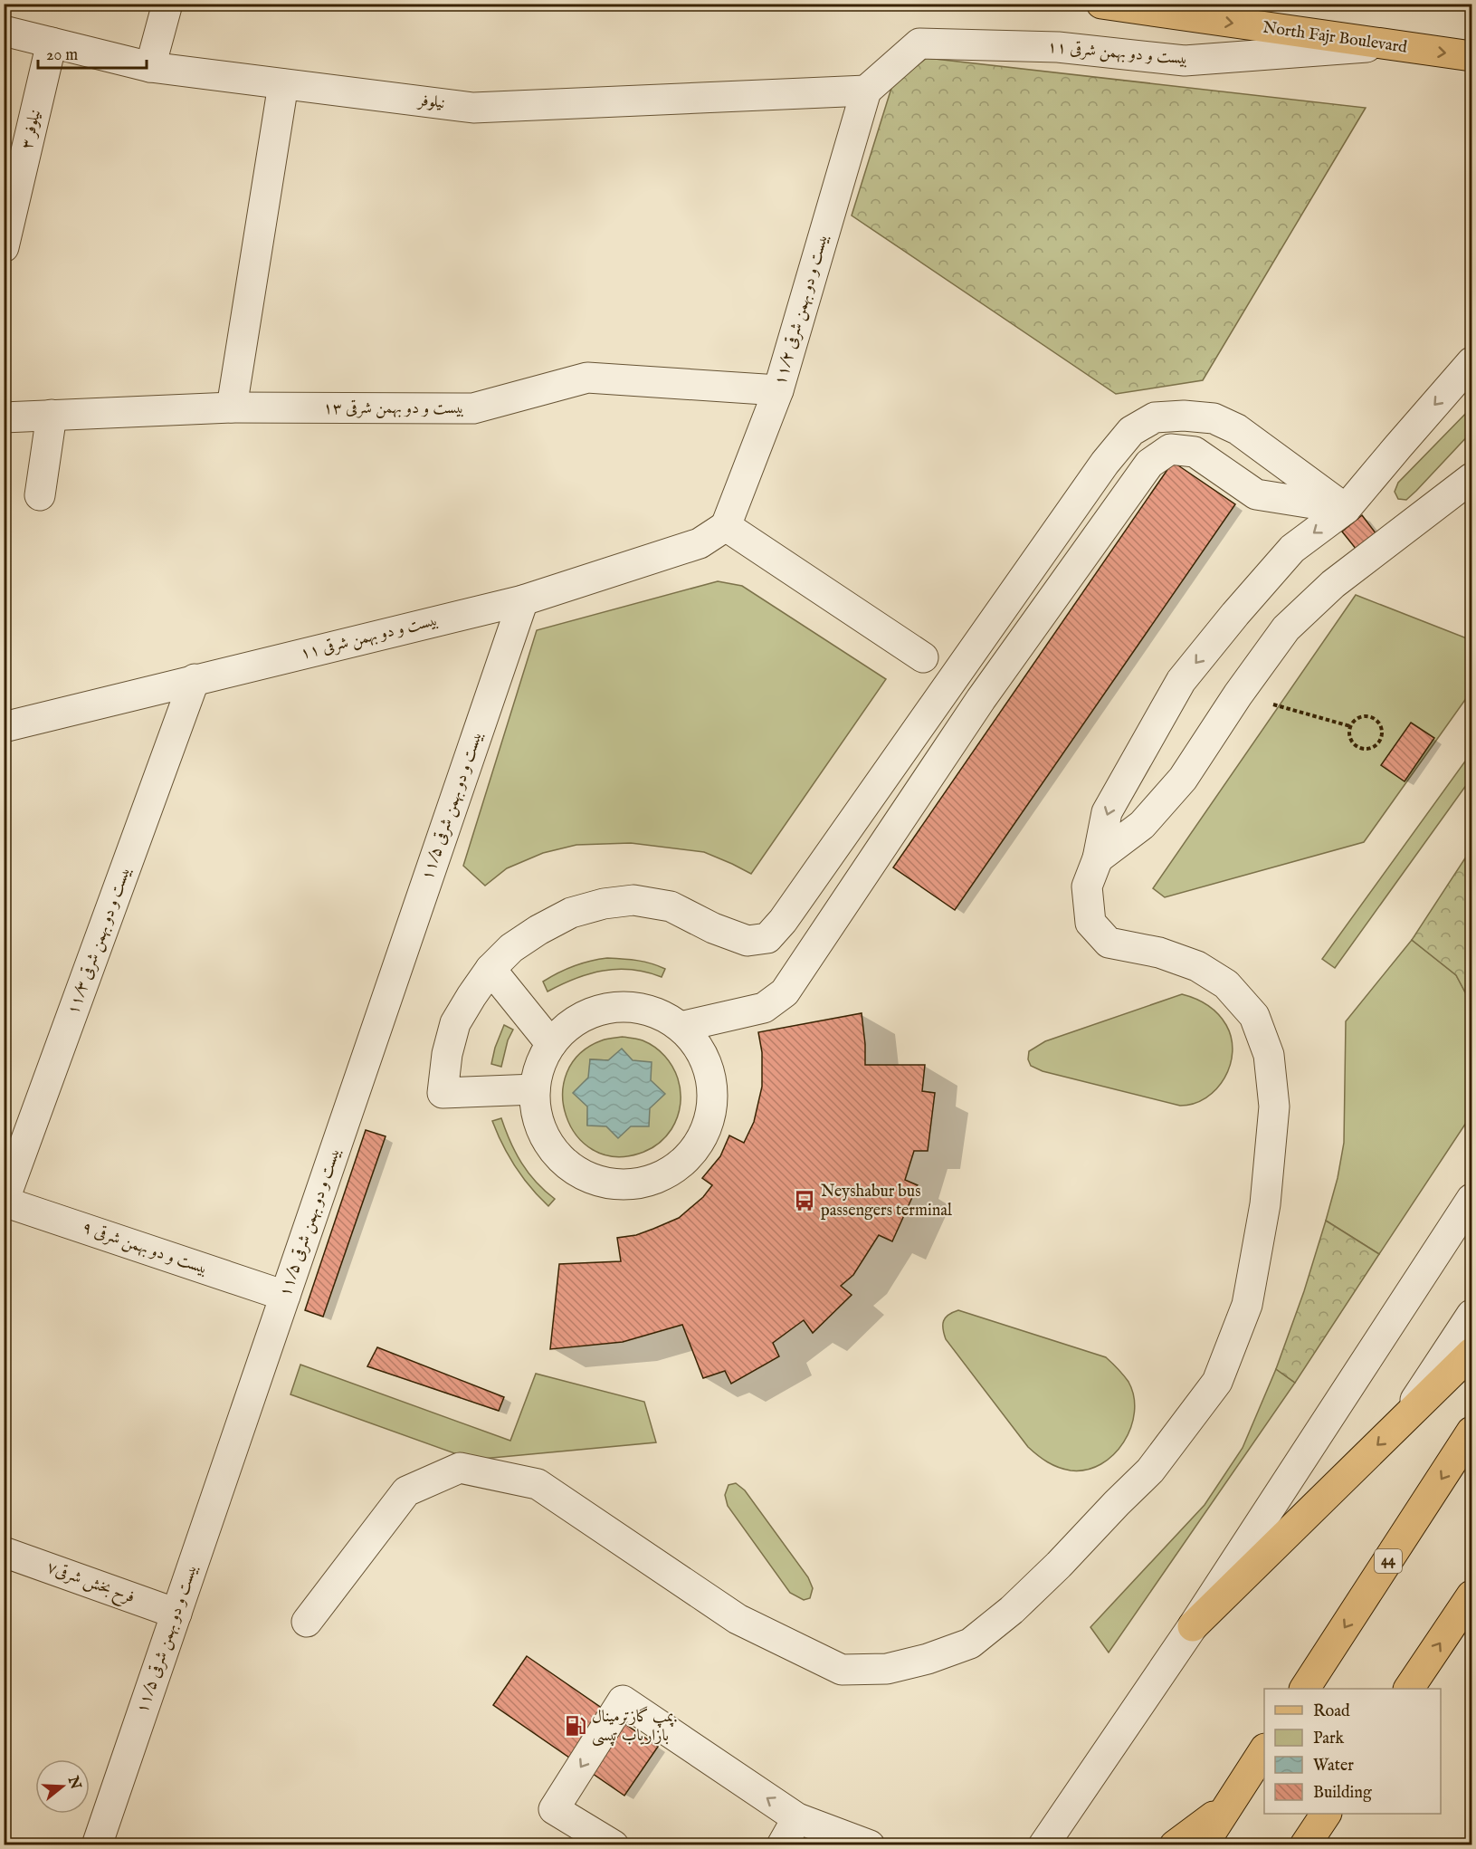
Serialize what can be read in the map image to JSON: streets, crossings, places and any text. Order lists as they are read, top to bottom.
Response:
{
  "streets": {
    "main road": ["North Fajr Boulevard", "44"],
    "street": [
      "بیست و دو بهمن شرقی ۱۱",
      "نیلوفر",
      "نیلوفر ۳",
      "بیست و دو بهمن شرقی ۱۱/۲",
      "بیست و دو بهمن شرقی ۱۳",
      "بیست و دو بهمن شرقی ۱۱/۵",
      "بیست و دو بهمن شرقی ۱۱/۳",
      "بیست و دو بهمن شرقی ۹",
      "فرح بخش شرقی۷"
    ]
  },
  "crossings": [
    ["North Fajr Boulevard", "بیست و دو بهمن شرقی ۱۱"],
    ["بیست و دو بهمن شرقی ۱۱", "نیلوفر"],
    ["بیست و دو بهمن شرقی ۱۱", "بیست و دو بهمن شرقی ۱۱/۲"],
    ["بیست و دو بهمن شرقی ۱۱", "بیست و دو بهمن شرقی ۱۱/۵"],
    ["بیست و دو بهمن شرقی ۱۱", "بیست و دو بهمن شرقی ۱۱/۳"],
    ["نیلوفر", "نیلوفر ۳"],
    ["نیلوفر", "بیست و دو بهمن شرقی ۱۱/۲"],
    ["بیست و دو بهمن شرقی ۱۱/۲", "بیست و دو بهمن شرقی ۱۳"],
    ["بیست و دو بهمن شرقی ۱۱/۵", "بیست و دو بهمن شرقی ۹"],
    ["بیست و دو بهمن شرقی ۱۱/۵", "فرح بخش شرقی۷"],
    ["بیست و دو بهمن شرقی ۱۱/۳", "بیست و دو بهمن شرقی ۹"]
  ],
  "one_way": ["North Fajr Boulevard"],
  "places": {
    "bus stop": ["Neyshabur bus passengers terminal"],
    "fuel station": ["پمپ گازترمینال. بازاریاب تپسی"]
  },
  "legend": [
    "Road",
    "Park",
    "Water",
    "Building"
  ],
  "scale_bar": "20 m",
  "north": "right"
}
